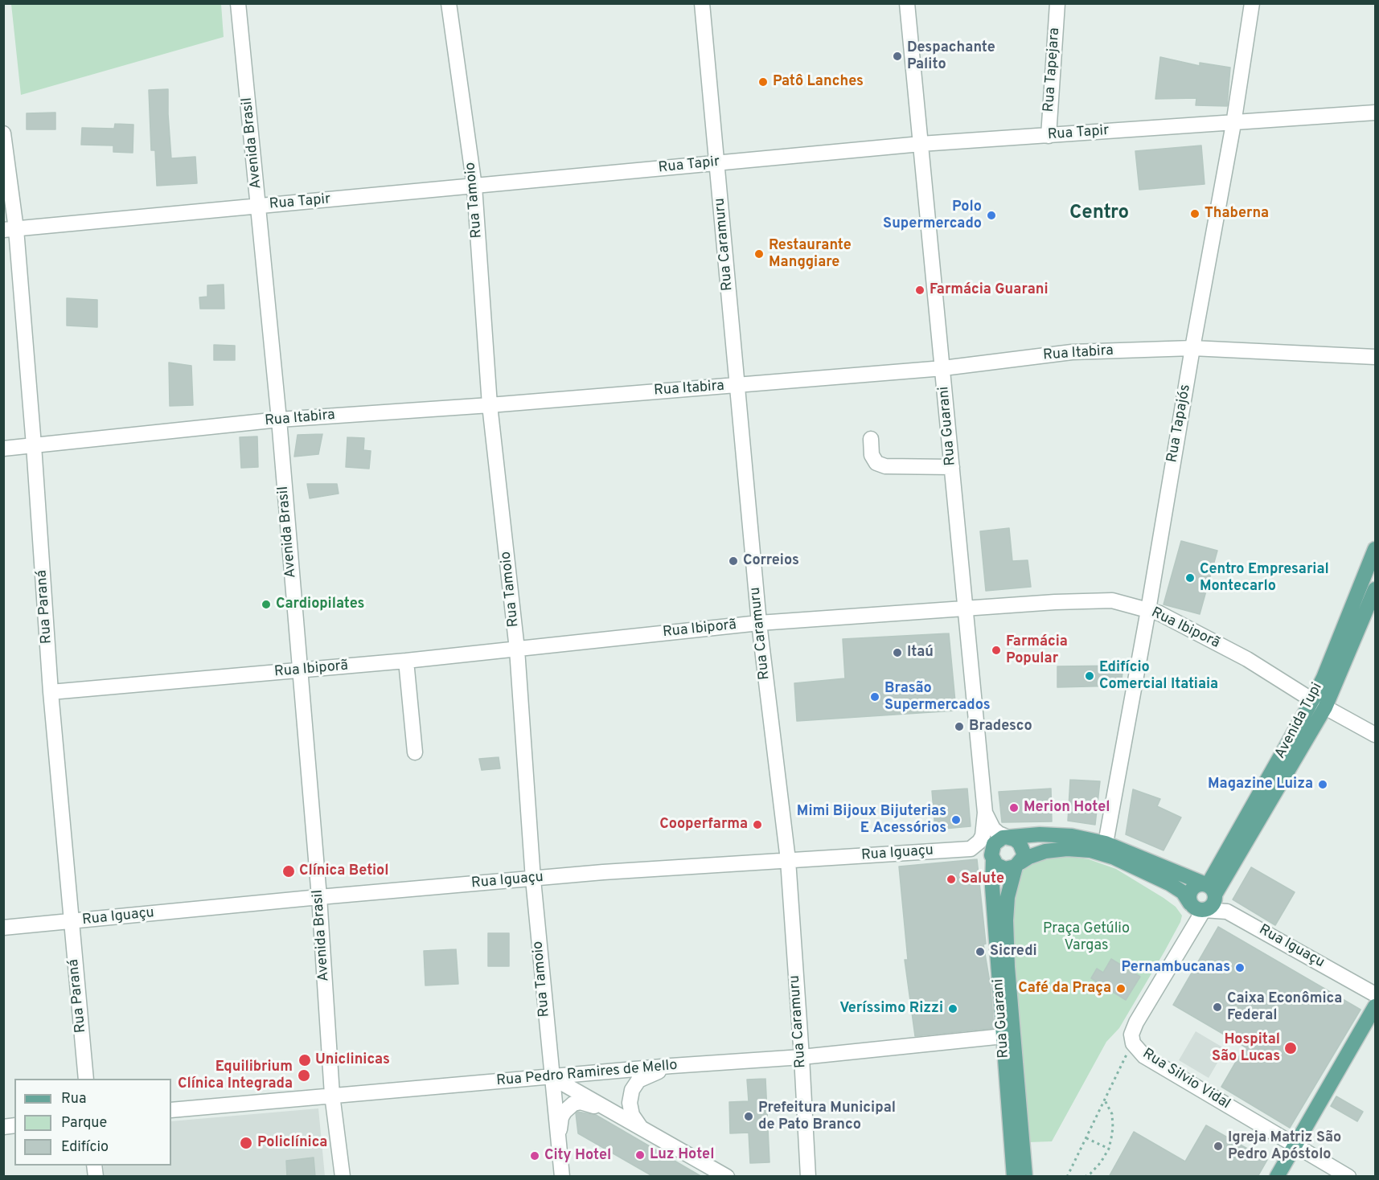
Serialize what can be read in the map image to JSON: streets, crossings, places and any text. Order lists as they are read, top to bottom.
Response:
{
  "streets": {
    "main road": ["Rua Guarani", "Avenida Tupi"],
    "street": [
      "Rua Tapejara",
      "Rua Tapir",
      "Avenida Brasil",
      "Rua Tamoio",
      "Rua Caramuru",
      "Rua Itabira",
      "Rua Tapajós",
      "Rua Paraná",
      "Rua Ibiporã",
      "Rua Iguaçu",
      "Rua Pedro Ramires de Mello",
      "Rua Silvio Vidal"
    ]
  },
  "crossings": [
    ["Rua Tapejara", "Rua Tapir"],
    ["Rua Tapir", "Avenida Brasil"],
    ["Rua Tapir", "Rua Tamoio"],
    ["Rua Tapir", "Rua Caramuru"],
    ["Rua Tapir", "Rua Tapajós"],
    ["Rua Tapir", "Rua Guarani"],
    ["Rua Tapir", "Rua Paraná"],
    ["Avenida Brasil", "Rua Itabira"],
    ["Avenida Brasil", "Rua Ibiporã"],
    ["Avenida Brasil", "Rua Iguaçu"],
    ["Avenida Brasil", "Rua Pedro Ramires de Mello"],
    ["Rua Tamoio", "Rua Itabira"],
    ["Rua Tamoio", "Rua Ibiporã"],
    ["Rua Tamoio", "Rua Iguaçu"],
    ["Rua Tamoio", "Rua Pedro Ramires de Mello"],
    ["Rua Caramuru", "Rua Itabira"],
    ["Rua Caramuru", "Rua Ibiporã"],
    ["Rua Caramuru", "Rua Iguaçu"],
    ["Rua Caramuru", "Rua Pedro Ramires de Mello"],
    ["Rua Itabira", "Rua Tapajós"],
    ["Rua Itabira", "Rua Guarani"],
    ["Rua Itabira", "Rua Paraná"],
    ["Rua Tapajós", "Rua Ibiporã"],
    ["Rua Guarani", "Rua Ibiporã"],
    ["Rua Guarani", "Rua Pedro Ramires de Mello"],
    ["Rua Paraná", "Rua Ibiporã"],
    ["Rua Paraná", "Rua Iguaçu"],
    ["Rua Ibiporã", "Avenida Tupi"],
    ["Rua Iguaçu", "Rua Silvio Vidal"]
  ],
  "districts": ["Centro"],
  "parks": ["Praça Getúlio Vargas"],
  "places": [
    "Despachante Palito",
    "Patô Lanches",
    "Thaberna",
    "Polo Supermercado",
    "Restaurante Manggiare",
    "Farmácia Guarani",
    "Correios",
    "Centro Empresarial Montecarlo",
    "Cardiopilates",
    "Farmácia Popular",
    "Itaú",
    "Edifício Comercial Itatiaia",
    "Brasão Supermercados",
    "Bradesco",
    "Magazine Luiza",
    "Merion Hotel",
    "Mimi Bijoux Bijuterias E Acessórios",
    "Cooperfarma",
    "Clínica Betiol",
    "Salute",
    "Sicredi",
    "Pernambucanas",
    "Café da Praça",
    "Caixa Econômica Federal",
    "Veríssimo Rizzi",
    "Hospital São Lucas",
    "Uniclinicas",
    "Equilibrium Clínica Integrada",
    "Prefeitura Municipal de Pato Branco",
    "Policlínica",
    "Igreja Matriz São Pedro Apóstolo",
    "Luz Hotel",
    "City Hotel"
  ],
  "legend": ["Rua", "Parque", "Edifício"]
}
